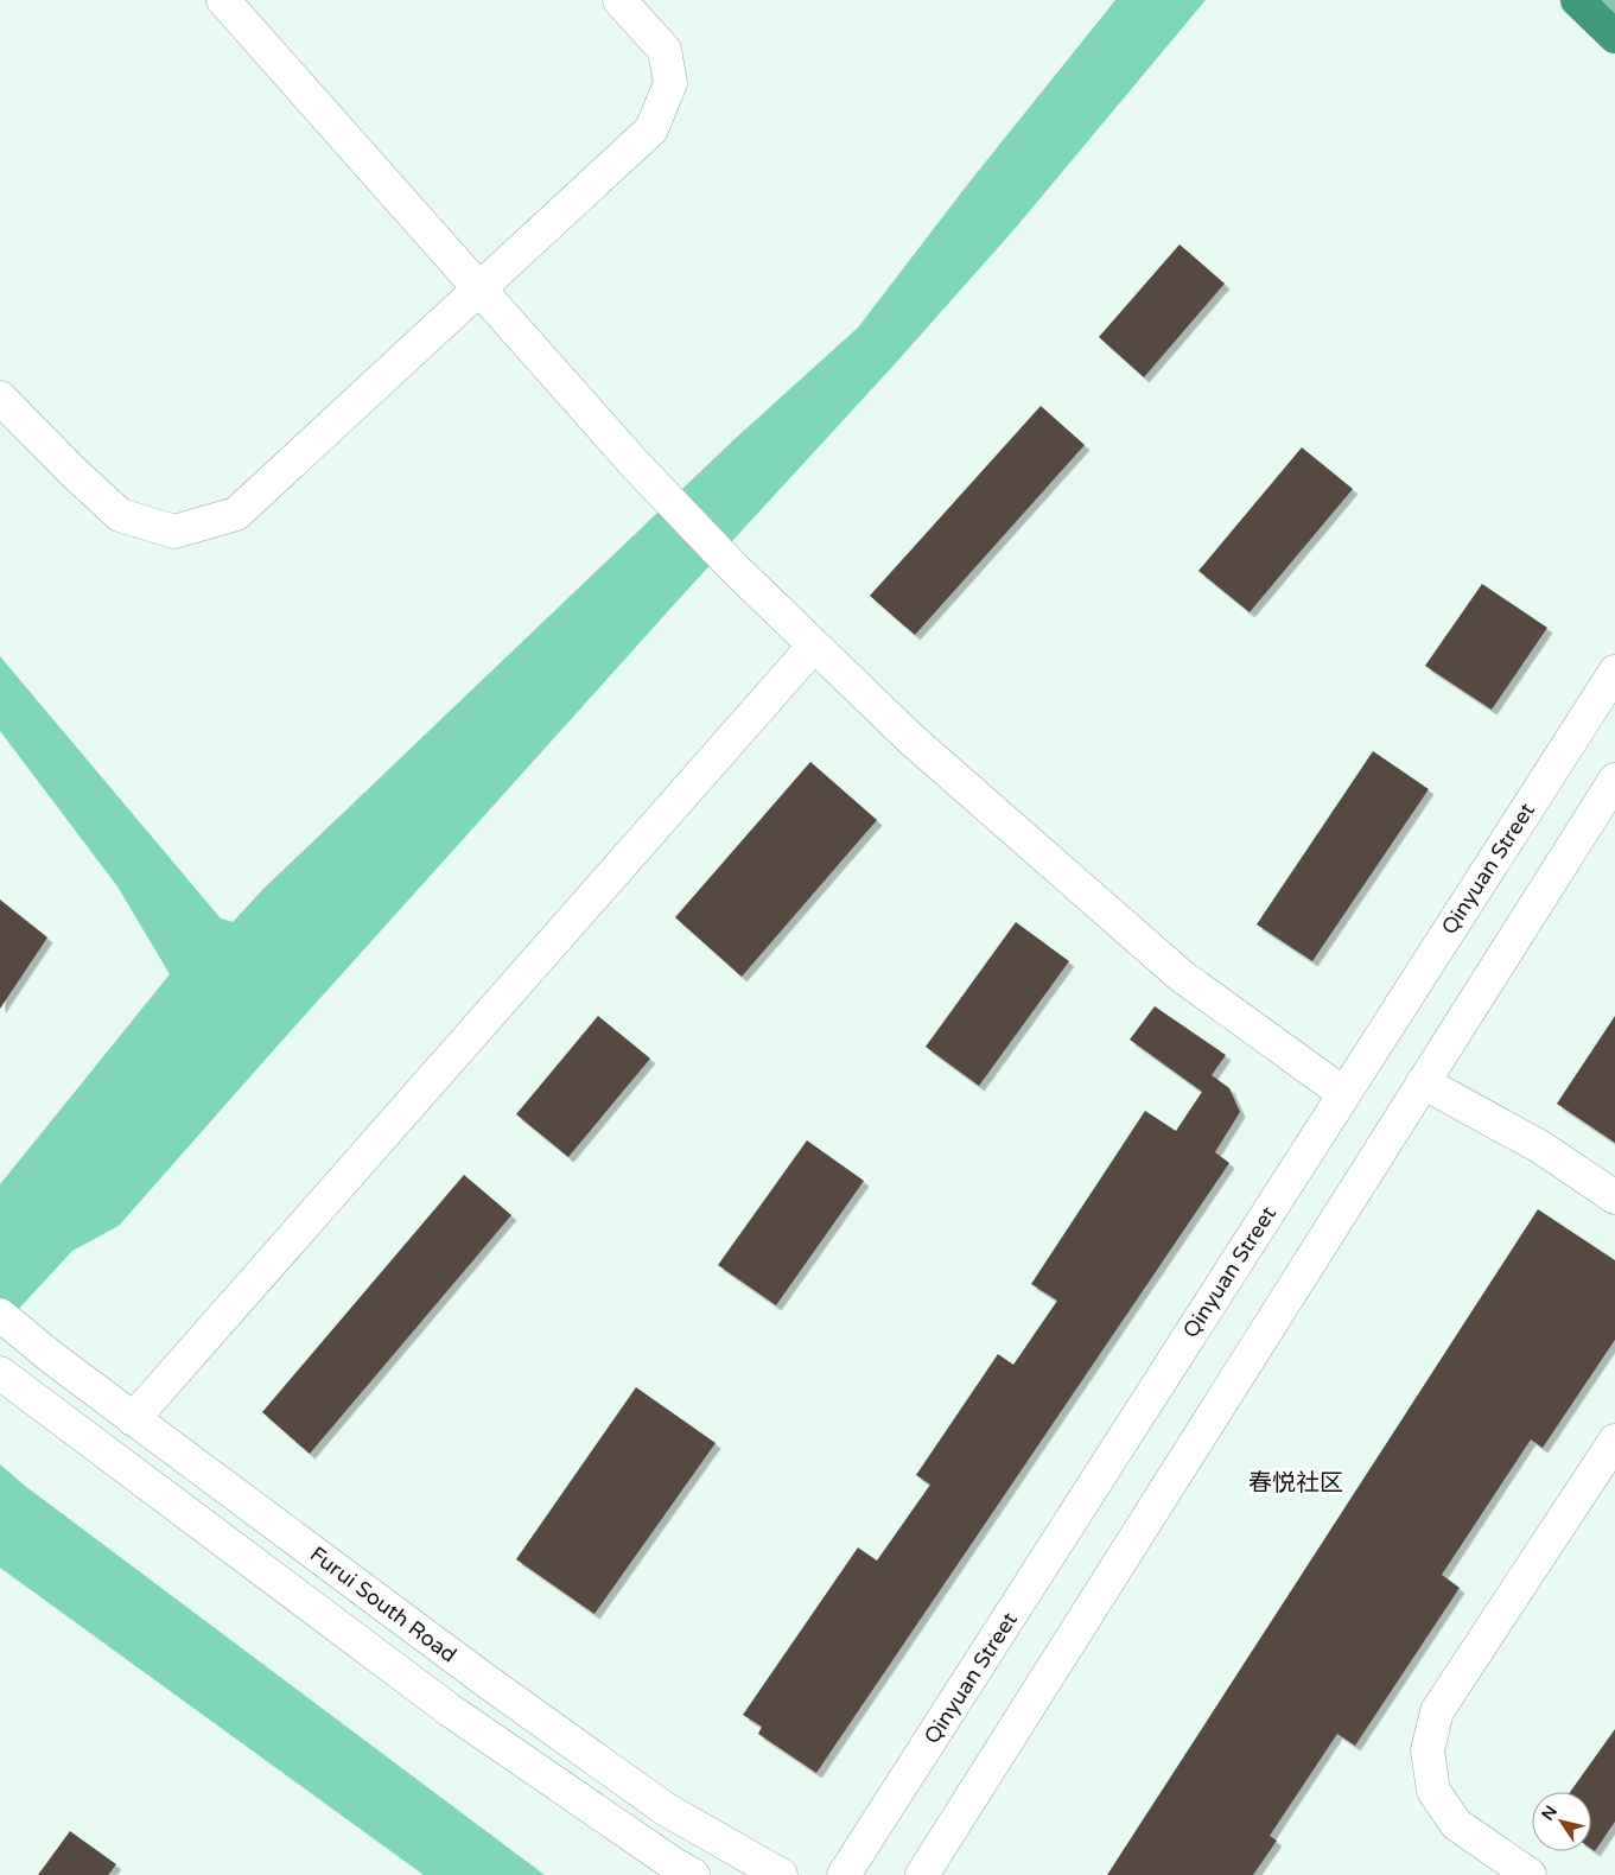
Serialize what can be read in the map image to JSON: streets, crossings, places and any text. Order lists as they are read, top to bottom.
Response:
{
  "streets": {
    "street": ["Qinyuan Street", "Furui South Road"]
  },
  "districts": ["春悦社区"],
  "north": "top left"
}
